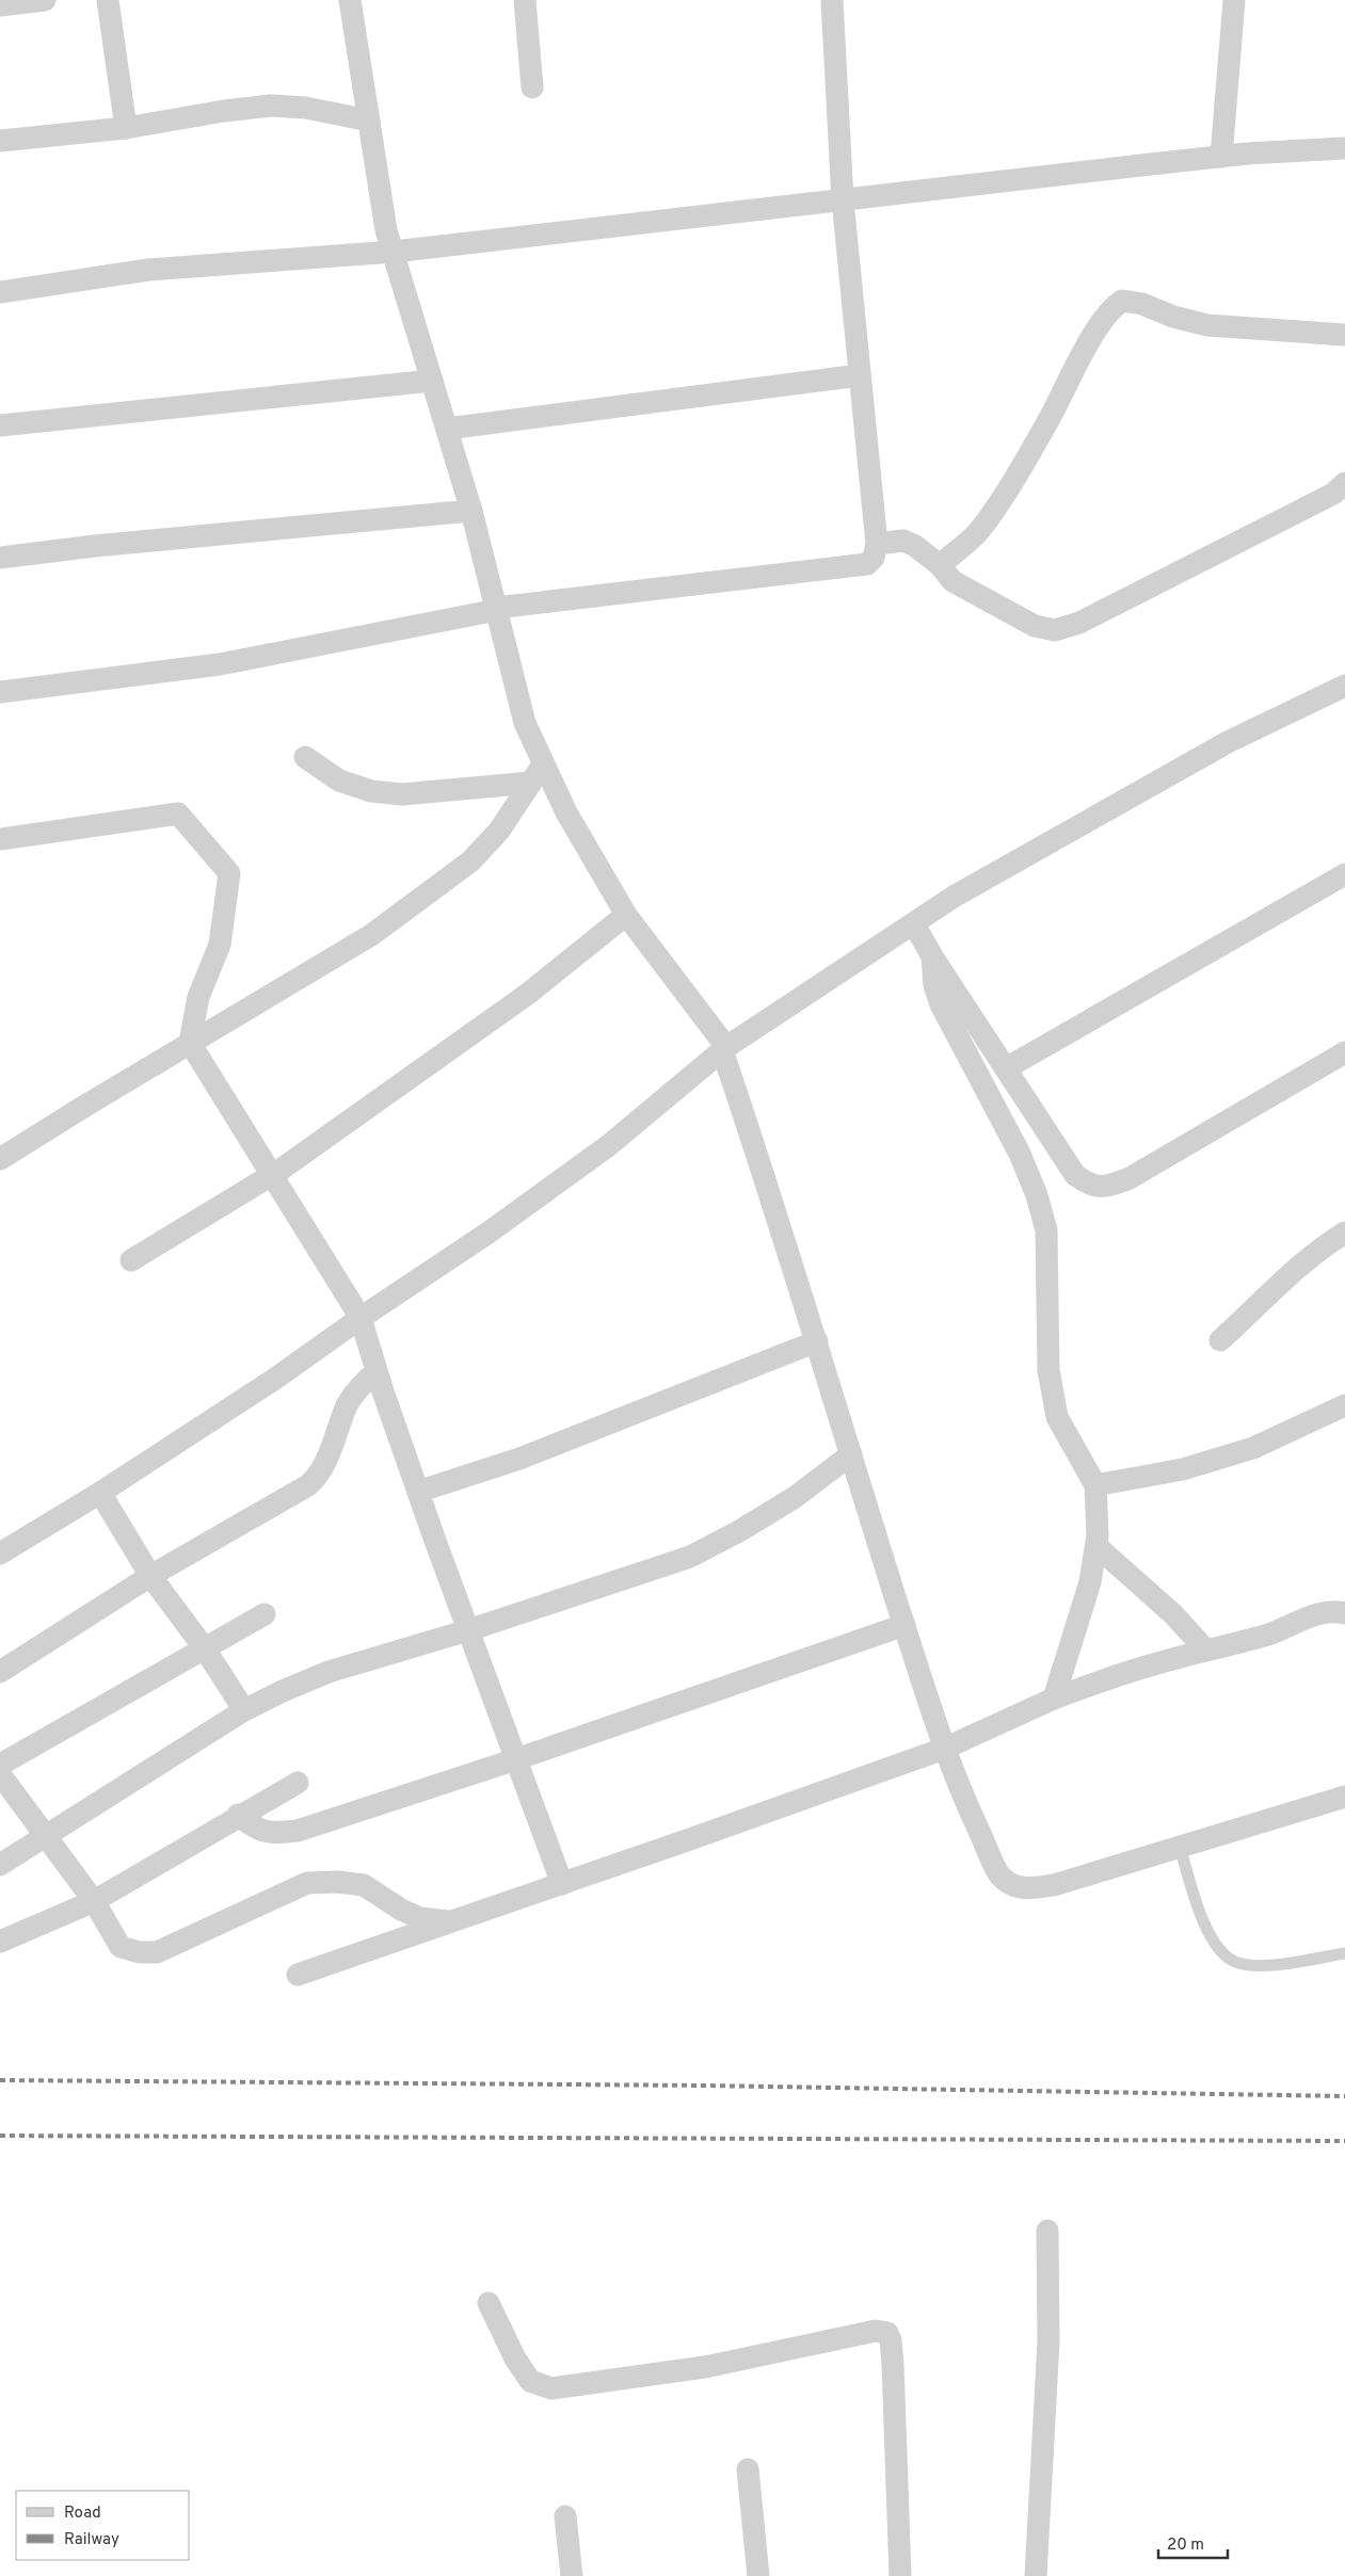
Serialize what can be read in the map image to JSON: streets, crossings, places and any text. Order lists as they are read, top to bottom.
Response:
{
  "legend": ["Road", "Railway"],
  "scale_bar": "20 m"
}
